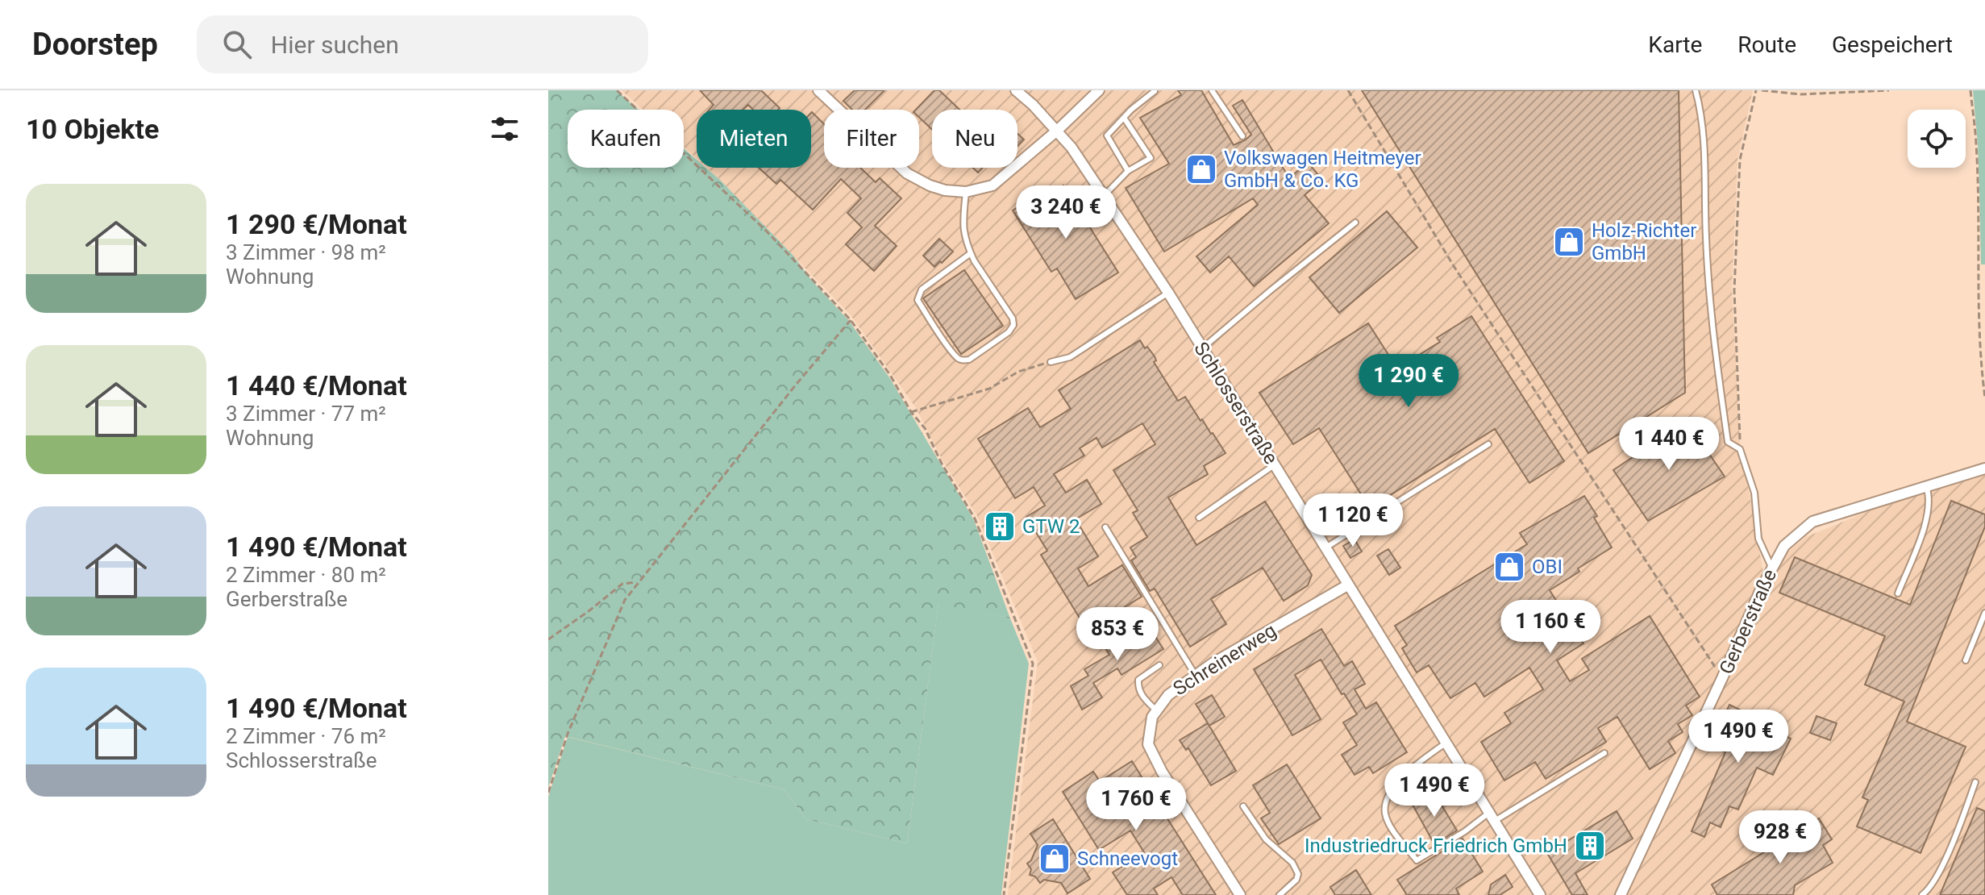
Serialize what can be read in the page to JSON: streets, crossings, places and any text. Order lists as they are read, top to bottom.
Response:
{
  "streets": {
    "street": ["Schlosserstraße", "Gerberstraße", "Schreinerweg"]
  },
  "crossings": [
    ["Schlosserstraße", "Schreinerweg"]
  ],
  "places": {
    "shop": [
      "Volkswagen Heitmeyer GmbH & Co. KG",
      "Holz-Richter GmbH",
      "OBI",
      "Schneevogt"
    ],
    "building": ["GTW 2", "Industriedruck Friedrich GmbH"]
  },
  "page": {
    "header": "Doorstep",
    "search": "Hier suchen",
    "nav": ["Karte", "Route", "Gespeichert"],
    "heading": "10 Objekte",
    "chip": [
      "Kaufen",
      "Mieten",
      "Filter",
      "Neu"
    ],
    "list": [
      {
        "name": "1 290 €/Monat",
        "note": "3 Zimmer · 98 m² · Wohnung"
      },
      {
        "name": "1 440 €/Monat",
        "note": "3 Zimmer · 77 m² · Wohnung"
      },
      {
        "name": "1 490 €/Monat",
        "note": "2 Zimmer · 80 m² · Gerberstraße"
      },
      {
        "name": "1 490 €/Monat",
        "note": "2 Zimmer · 76 m² · Schlosserstraße"
      }
    ],
    "price": [
      "3 240 €",
      "1 290 €",
      "1 440 €",
      "1 120 €",
      "1 160 €",
      "853 €",
      "1 490 €",
      "1 490 €",
      "1 760 €",
      "928 €"
    ]
  }
}
